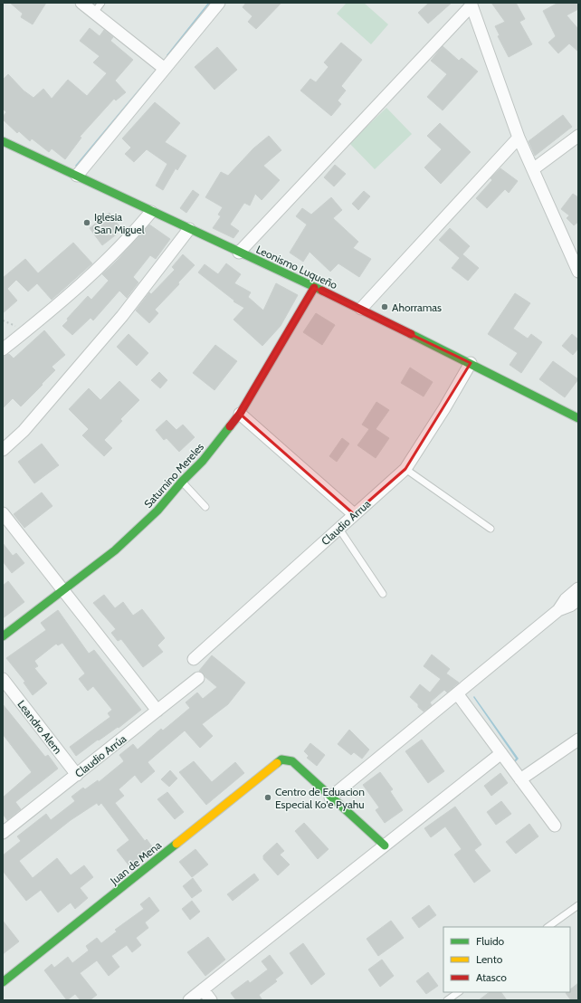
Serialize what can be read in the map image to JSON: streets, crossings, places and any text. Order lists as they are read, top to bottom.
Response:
{
  "streets": {
    "street": [
      "Leonismo Luqueño",
      "Saturnino Mereles",
      "Claudio Arrua",
      "Leandro Alem",
      "Claudio Arrúa",
      "Juan de Mena"
    ]
  },
  "crossings": [
    ["Leonismo Luqueño", "Saturnino Mereles"],
    ["Leonismo Luqueño", "Claudio Arrua"],
    ["Leandro Alem", "Claudio Arrúa"]
  ],
  "places": ["Iglesia San Miguel", "Ahorramas", "Centro de Eduacion Especial Ko'e Pyahu"],
  "legend": ["Fluido", "Lento", "Atasco"]
}
